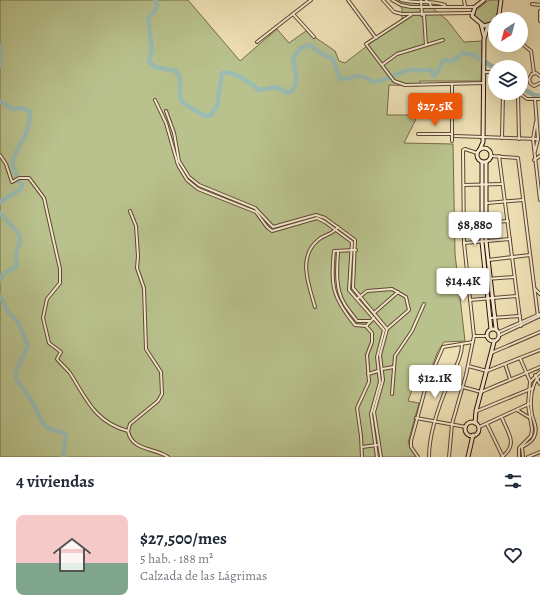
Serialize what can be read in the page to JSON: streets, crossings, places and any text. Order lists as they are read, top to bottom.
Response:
{
  "north": "bottom left",
  "page": {
    "price": [
      "$27.5K",
      "$8,880",
      "$14.4K",
      "$12.1K"
    ],
    "heading": "4 viviendas",
    "list": [
      {
        "name": "$27,500/mes",
        "note": "5 hab. · 188 m² · Calzada de las Lágrimas"
      }
    ]
  }
}
